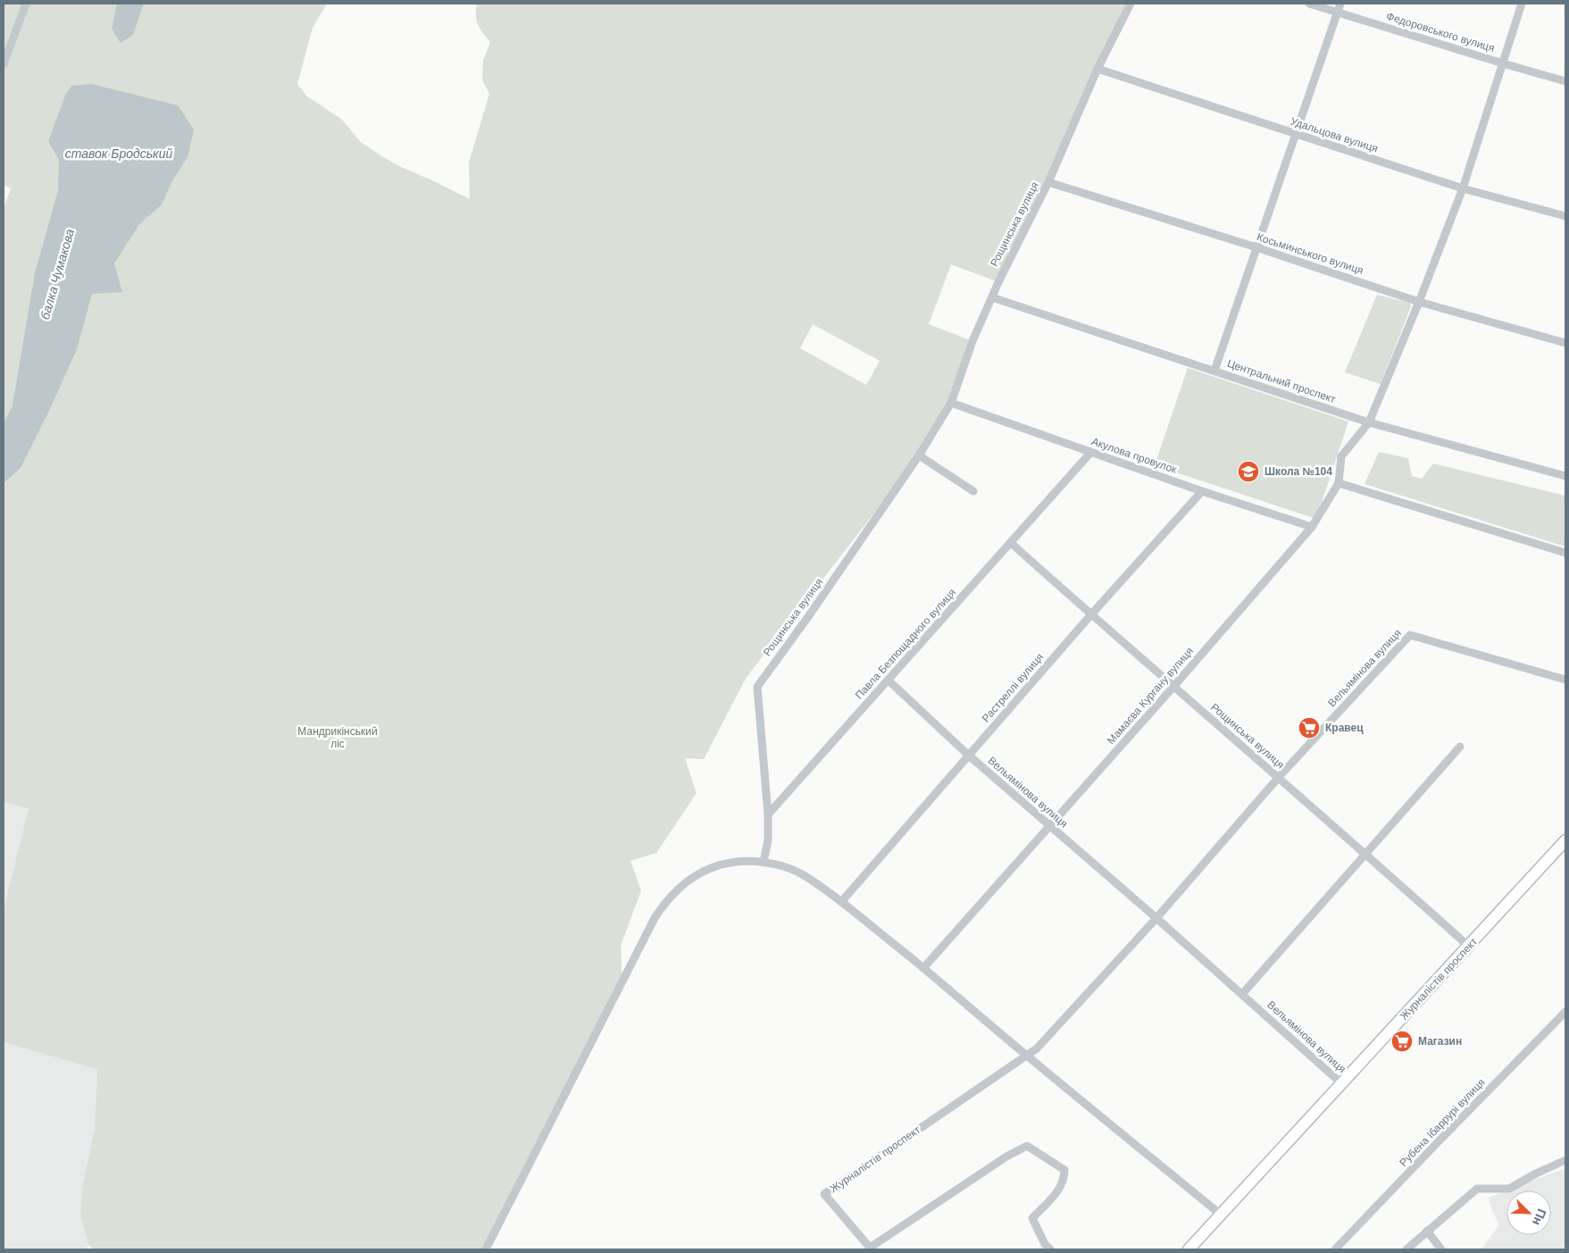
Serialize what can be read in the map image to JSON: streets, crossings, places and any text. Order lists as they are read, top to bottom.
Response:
{
  "streets": {
    "main road": ["Журналістів проспект"],
    "street": [
      "Федоровського вулиця",
      "Удальцова вулиця",
      "Рощинська вулиця",
      "Косьминського вулиця",
      "Центральний проспект",
      "Акулова провулок",
      "Павла Безпощадного вулиця",
      "Вельямінова вулиця",
      "Растреллі вулиця",
      "Мамаєва Кургану вулиця",
      "Рубена Ібаррурі вулиця"
    ]
  },
  "crossings": [
    ["Федоровського вулиця", "Мамаєва Кургану вулиця"],
    ["Удальцова вулиця", "Рощинська вулиця"],
    ["Удальцова вулиця", "Мамаєва Кургану вулиця"],
    ["Рощинська вулиця", "Косьминського вулиця"],
    ["Рощинська вулиця", "Центральний проспект"],
    ["Рощинська вулиця", "Акулова провулок"],
    ["Рощинська вулиця", "Павла Безпощадного вулиця"],
    ["Рощинська вулиця", "Вельямінова вулиця"],
    ["Рощинська вулиця", "Растреллі вулиця"],
    ["Рощинська вулиця", "Мамаєва Кургану вулиця"],
    ["Рощинська вулиця", "Журналістів проспект"],
    ["Косьминського вулиця", "Мамаєва Кургану вулиця"],
    ["Центральний проспект", "Мамаєва Кургану вулиця"],
    ["Акулова провулок", "Павла Безпощадного вулиця"],
    ["Акулова провулок", "Растреллі вулиця"],
    ["Акулова провулок", "Мамаєва Кургану вулиця"],
    ["Павла Безпощадного вулиця", "Вельямінова вулиця"],
    ["Вельямінова вулиця", "Растреллі вулиця"],
    ["Вельямінова вулиця", "Мамаєва Кургану вулиця"],
    ["Вельямінова вулиця", "Журналістів проспект"]
  ],
  "water": ["ставок Бродський", "балка Чумакова"],
  "parks": ["Мандрикінський ліс"],
  "places": {
    "school or university": ["Школа №104"],
    "supermarket": ["Кравец", "Магазин"]
  },
  "north": "bottom right"
}
